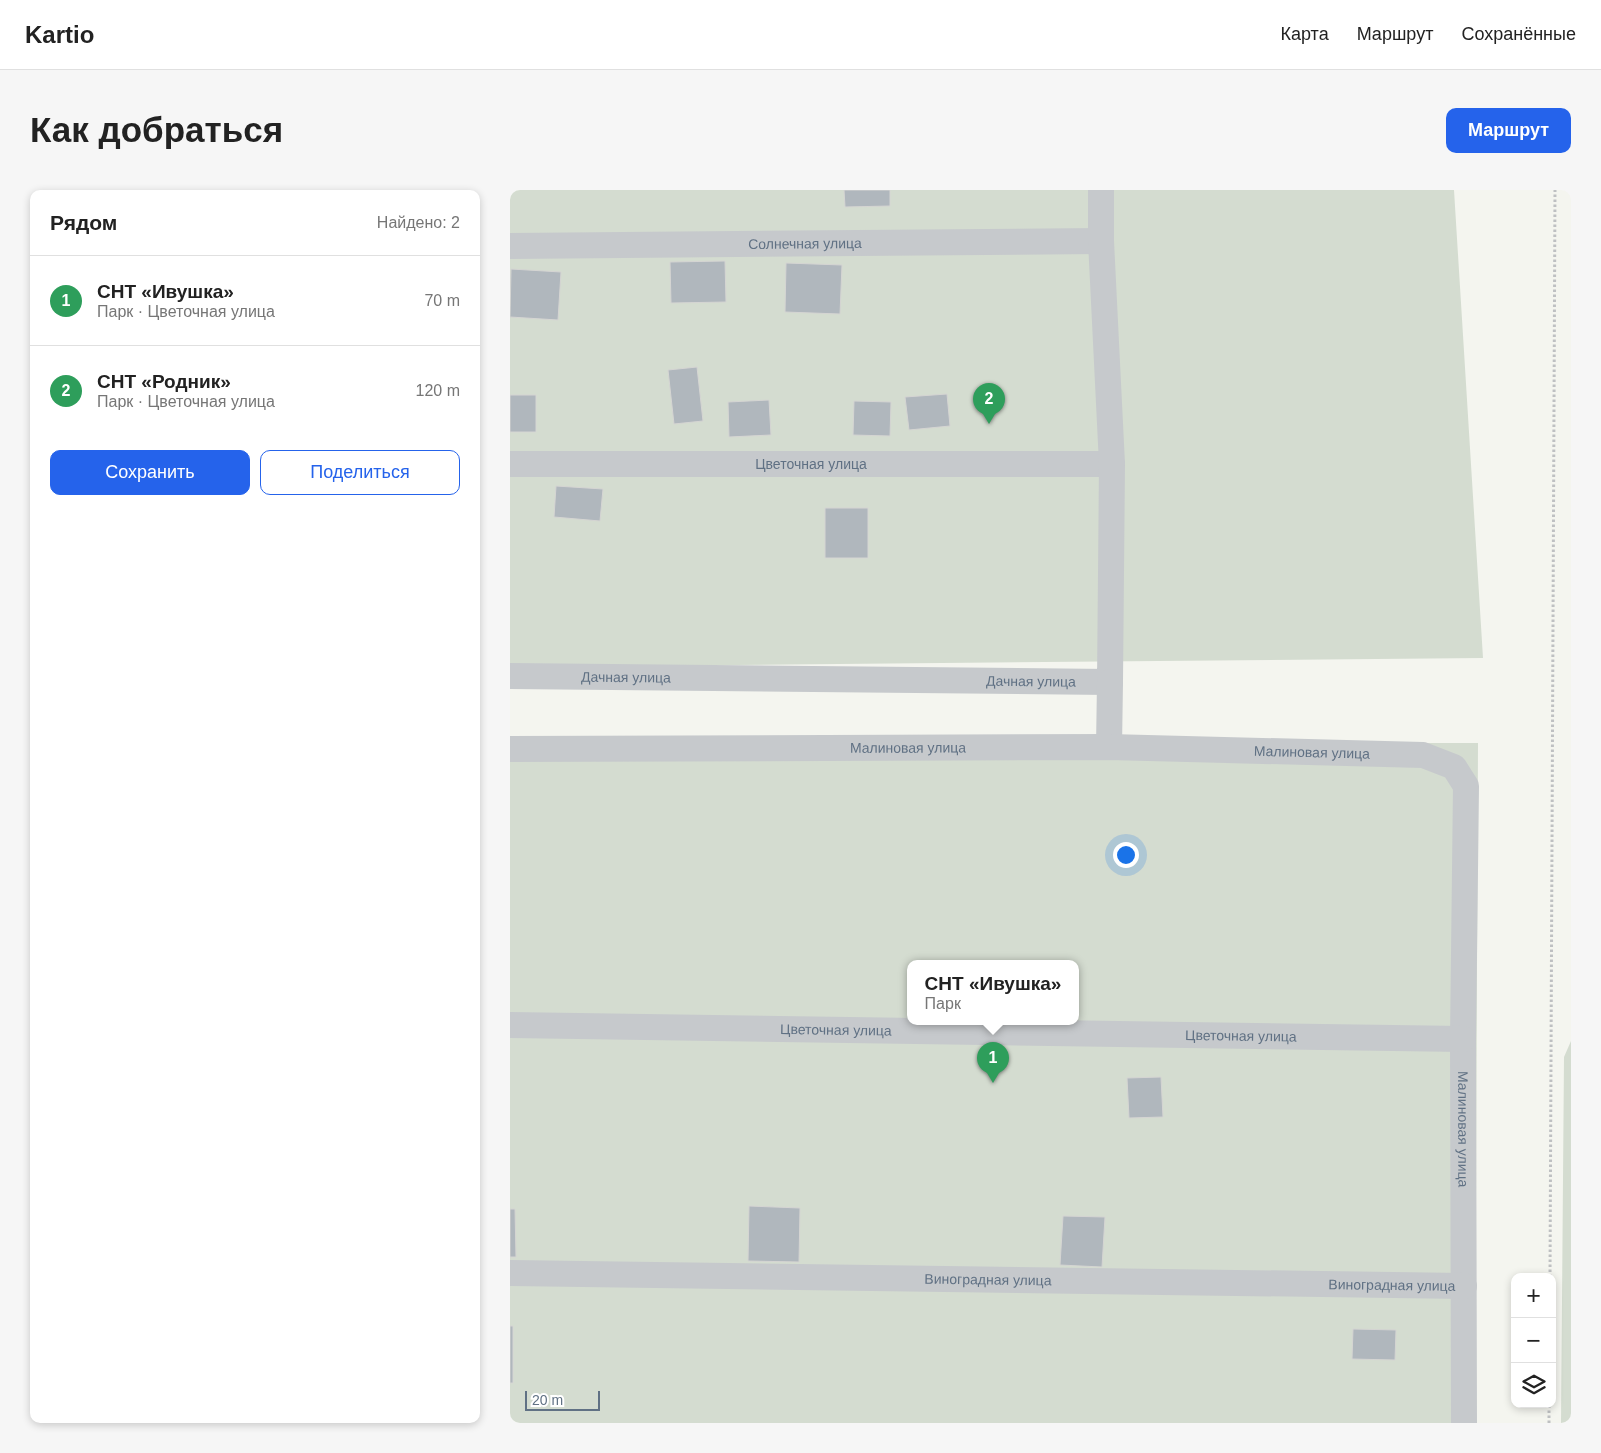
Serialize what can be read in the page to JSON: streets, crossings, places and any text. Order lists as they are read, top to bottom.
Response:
{
  "streets": {
    "street": [
      "Солнечная улица",
      "Цветочная улица",
      "Дачная улица",
      "Малиновая улица",
      "Виноградная улица"
    ]
  },
  "crossings": [
    ["Цветочная улица", "Малиновая улица"],
    ["Малиновая улица", "Виноградная улица"]
  ],
  "scale_bar": "20 m",
  "page": {
    "header": "Kartio",
    "nav": ["Карта", "Маршрут", "Сохранённые"],
    "buttons": [
      "Маршрут",
      ["Сохранить", "Поделиться"]
    ],
    "title": "Как добраться",
    "heading": ["Рядом", "Найдено: 2"],
    "list": [
      {
        "mark": "1",
        "name": "СНТ «Ивушка»",
        "note": "Парк · Цветочная улица",
        "value": "70 m"
      },
      {
        "mark": "2",
        "name": "СНТ «Родник»",
        "note": "Парк · Цветочная улица",
        "value": "120 m"
      }
    ],
    "pins": ["2", "1"],
    "popup": ["СНТ «Ивушка»", "Парк"],
    "map_buttons": ["+", "−"],
    "scale": "20 m"
  }
}
